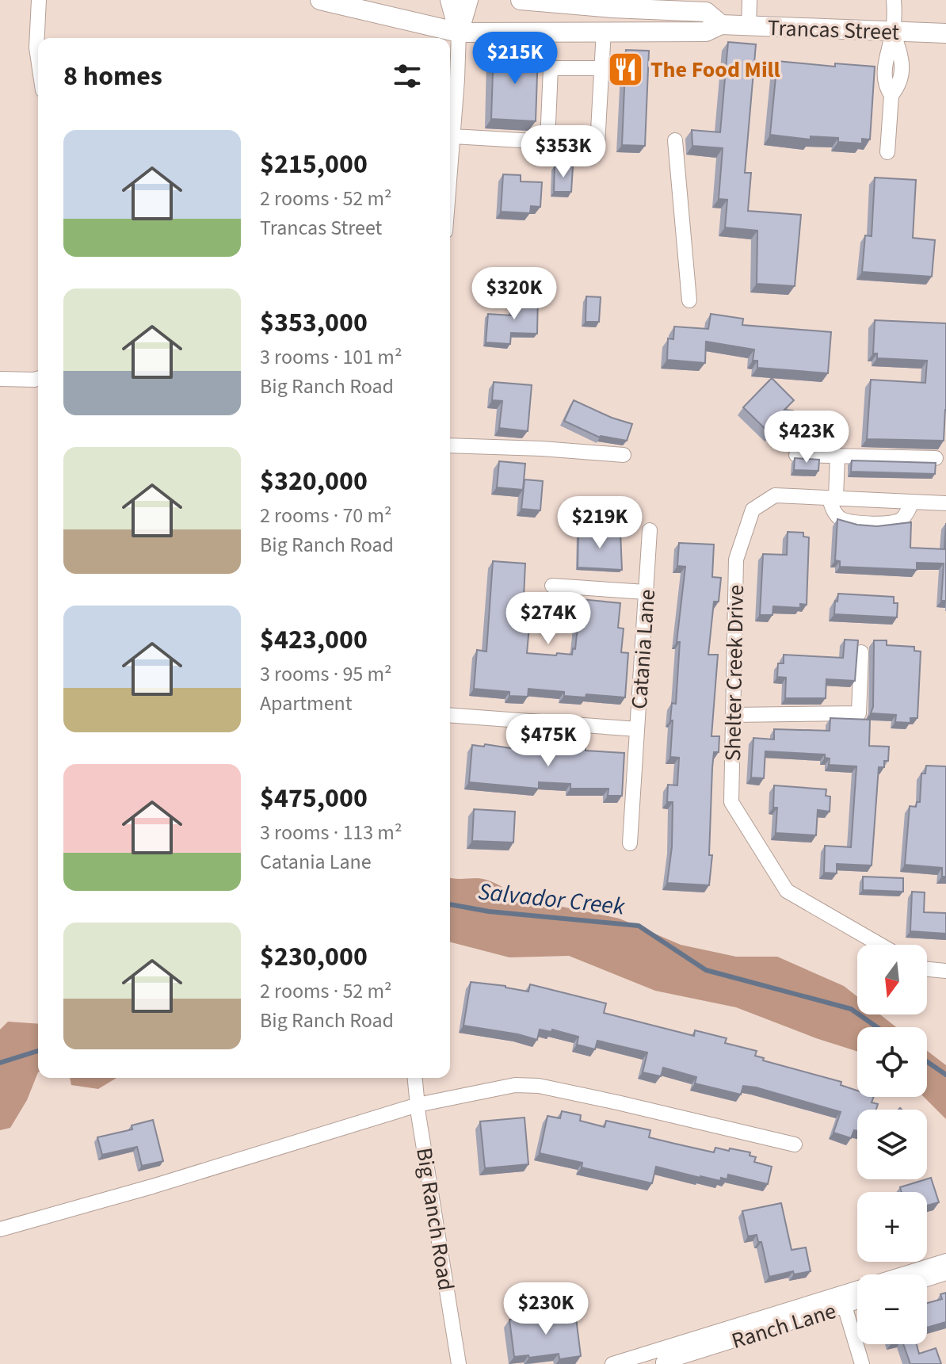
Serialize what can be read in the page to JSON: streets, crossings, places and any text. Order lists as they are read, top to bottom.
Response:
{
  "streets": {
    "main road": ["Trancas Street"],
    "street": [
      "Catania Lane",
      "Shelter Creek Drive",
      "Big Ranch Road",
      "Ranch Lane"
    ]
  },
  "water": ["Salvador Creek"],
  "places": {
    "restaurant": ["The Food Mill"]
  },
  "north": "bottom",
  "page": {
    "price": [
      "$215K",
      "$353K",
      "$320K",
      "$423K",
      "$219K",
      "$274K",
      "$475K",
      "$230K"
    ],
    "heading": "8 homes",
    "list": [
      {
        "name": "$215,000",
        "note": "2 rooms · 52 m² · Trancas Street"
      },
      {
        "name": "$353,000",
        "note": "3 rooms · 101 m² · Big Ranch Road"
      },
      {
        "name": "$320,000",
        "note": "2 rooms · 70 m² · Big Ranch Road"
      },
      {
        "name": "$423,000",
        "note": "3 rooms · 95 m² · Apartment"
      },
      {
        "name": "$475,000",
        "note": "3 rooms · 113 m² · Catania Lane"
      },
      {
        "name": "$230,000",
        "note": "2 rooms · 52 m² · Big Ranch Road"
      }
    ],
    "map_buttons": ["+", "−"]
  }
}
